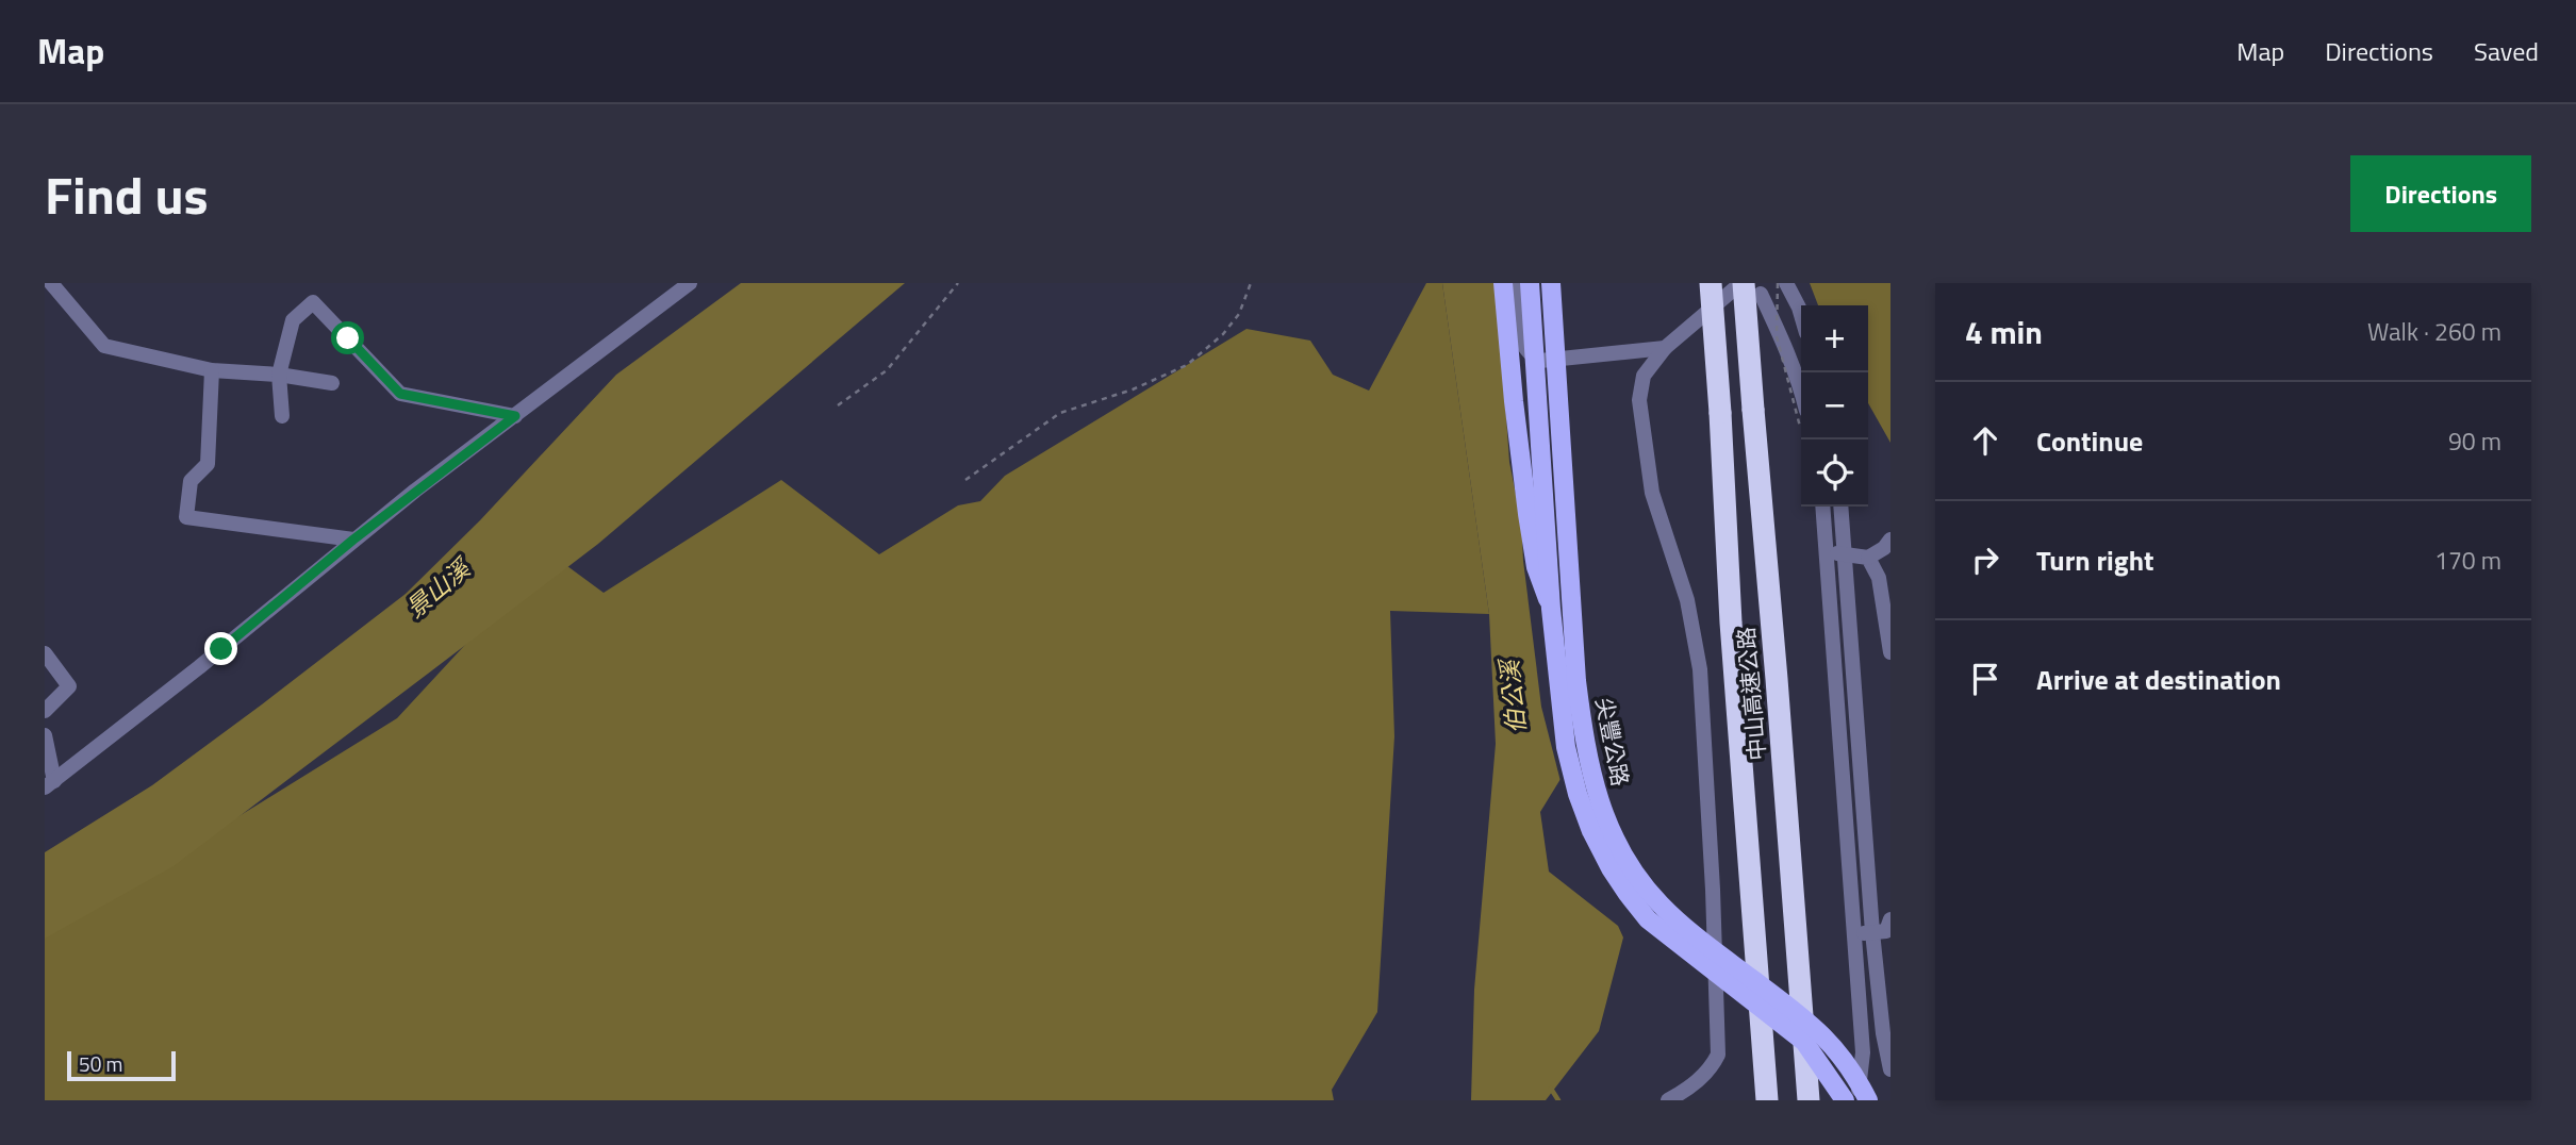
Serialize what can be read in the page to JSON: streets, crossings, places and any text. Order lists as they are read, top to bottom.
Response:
{
  "streets": {
    "highway": ["中山高速公路"],
    "main road": ["尖豐公路"]
  },
  "water": ["景山溪", "伯公溪"],
  "scale_bar": "50 m",
  "page": {
    "header": "Map",
    "nav": ["Map", "Directions", "Saved"],
    "title": "Find us",
    "buttons": "Directions",
    "heading": ["4 min", "Walk · 260 m"],
    "map_buttons": ["+", "−"],
    "list": [
      ["Continue", "90 m"],
      ["Turn right", "170 m"],
      "Arrive at destination"
    ],
    "scale": "50 m"
  }
}
